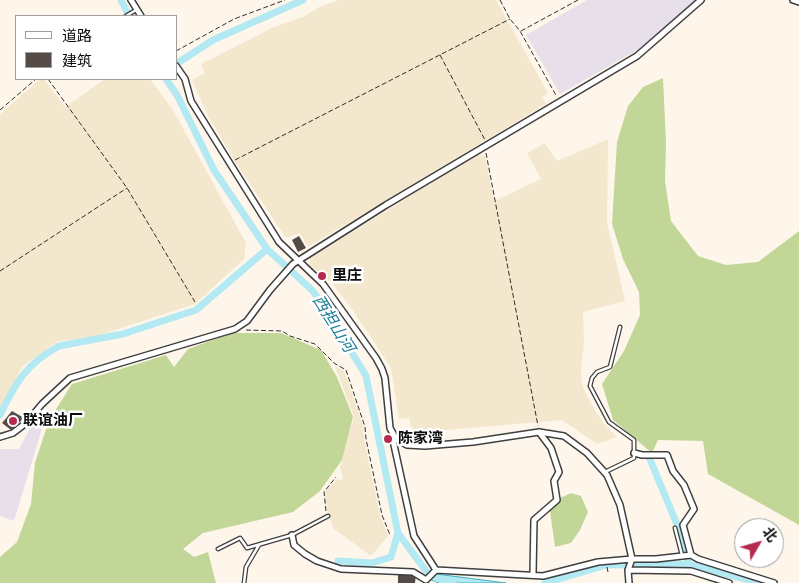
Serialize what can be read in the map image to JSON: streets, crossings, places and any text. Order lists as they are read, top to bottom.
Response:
{
  "water": ["西担山河"],
  "places": ["里庄", "联谊油厂", "陈家湾"],
  "legend": ["道路", "建筑"],
  "north": "top right"
}
